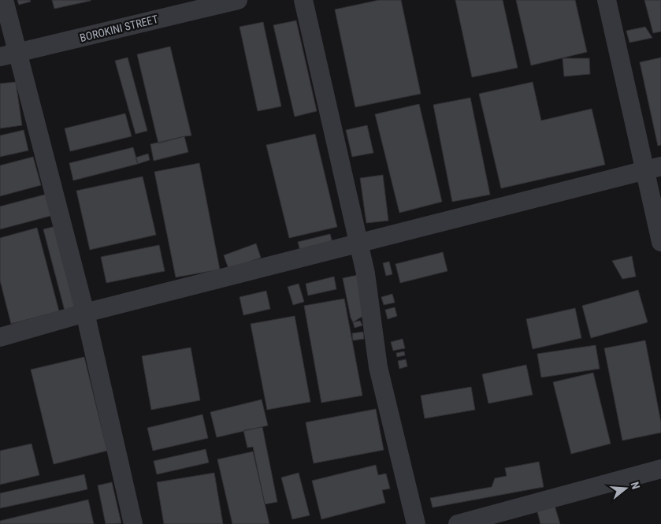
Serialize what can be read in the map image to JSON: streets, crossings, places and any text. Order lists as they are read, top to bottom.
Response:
{
  "streets": {
    "street": ["BOROKINI STREET"]
  },
  "north": "right"
}
